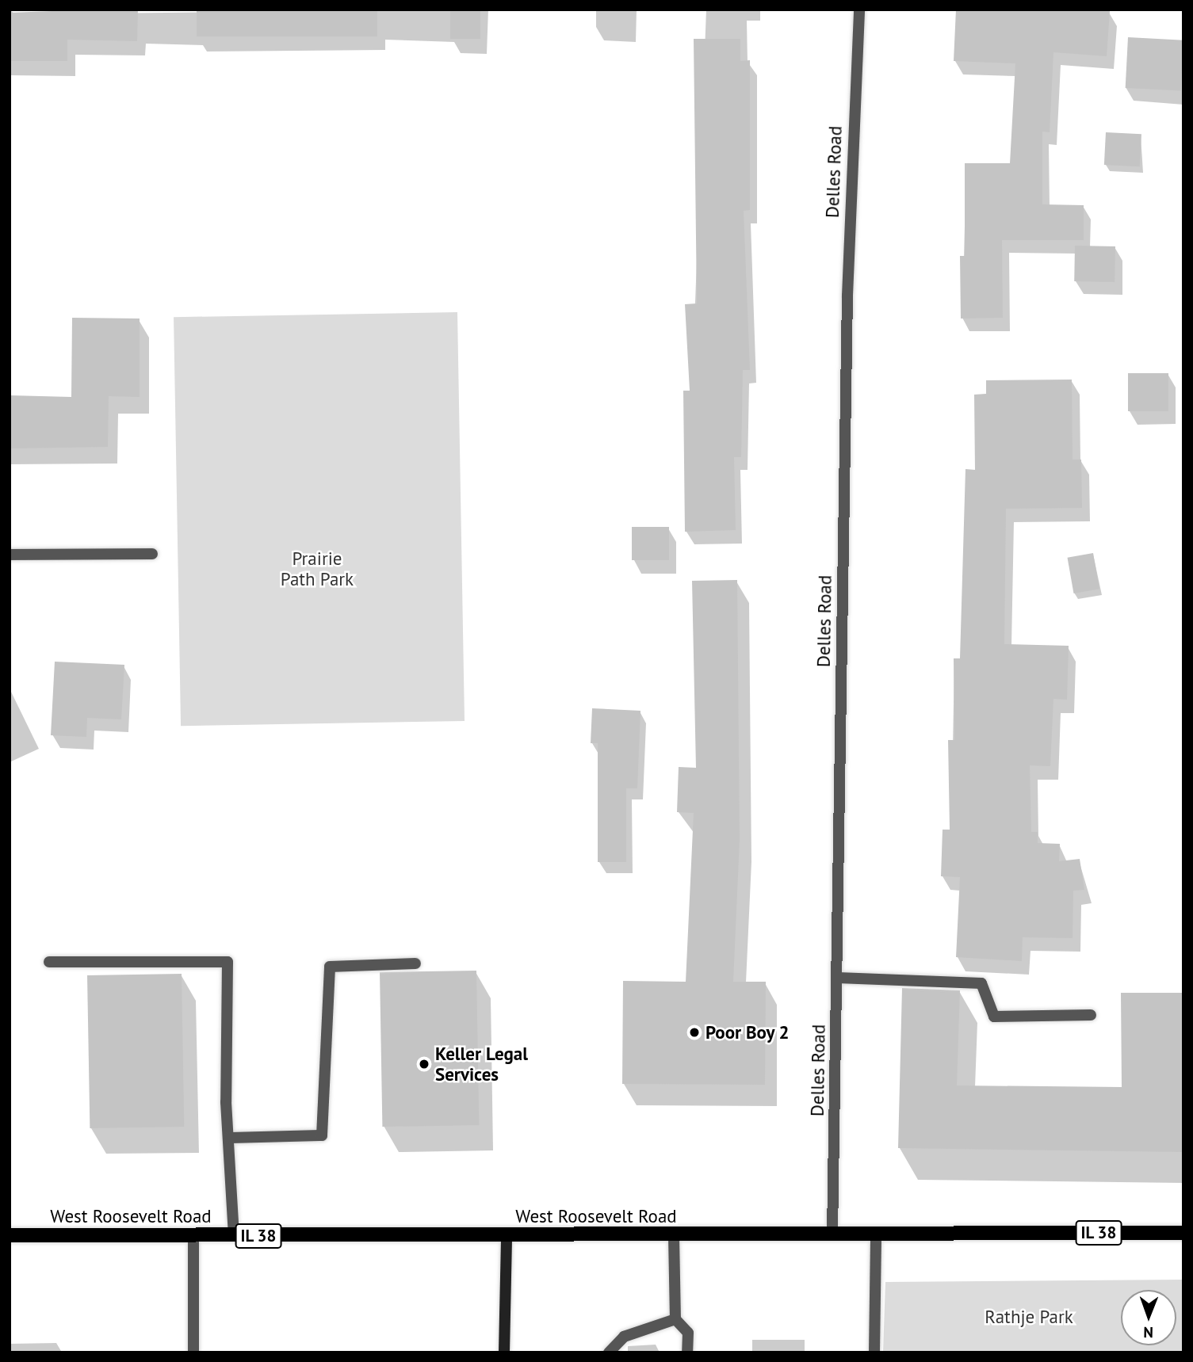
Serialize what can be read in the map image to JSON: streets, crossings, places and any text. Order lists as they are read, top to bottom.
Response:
{
  "streets": {
    "main road": ["West Roosevelt Road", "IL 38"],
    "street": ["Delles Road"]
  },
  "crossings": [
    ["Delles Road", "West Roosevelt Road"]
  ],
  "parks": ["Prairie Path Park", "Rathje Park"],
  "places": ["Poor Boy 2", "Keller Legal Services"],
  "north": "bottom"
}
